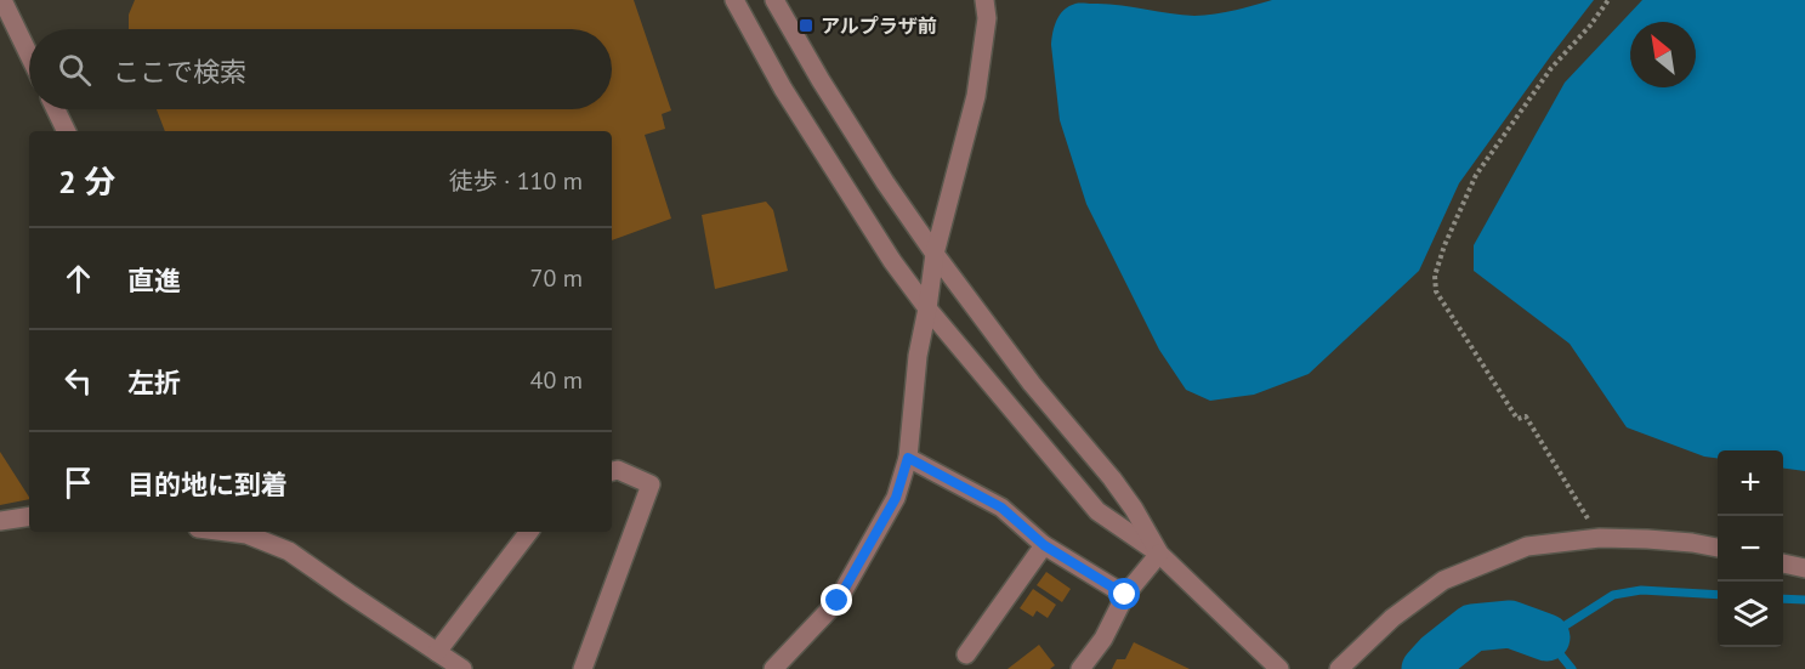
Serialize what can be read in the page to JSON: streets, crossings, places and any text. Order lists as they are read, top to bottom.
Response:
{
  "places": {
    "transit": ["アルプラザ前"]
  },
  "north": "top left",
  "page": {
    "search": "ここで検索",
    "heading": ["2 分", "徒歩 · 110 m"],
    "list": [
      ["直進", "70 m"],
      ["左折", "40 m"],
      "目的地に到着"
    ],
    "map_buttons": ["+", "−"]
  }
}
